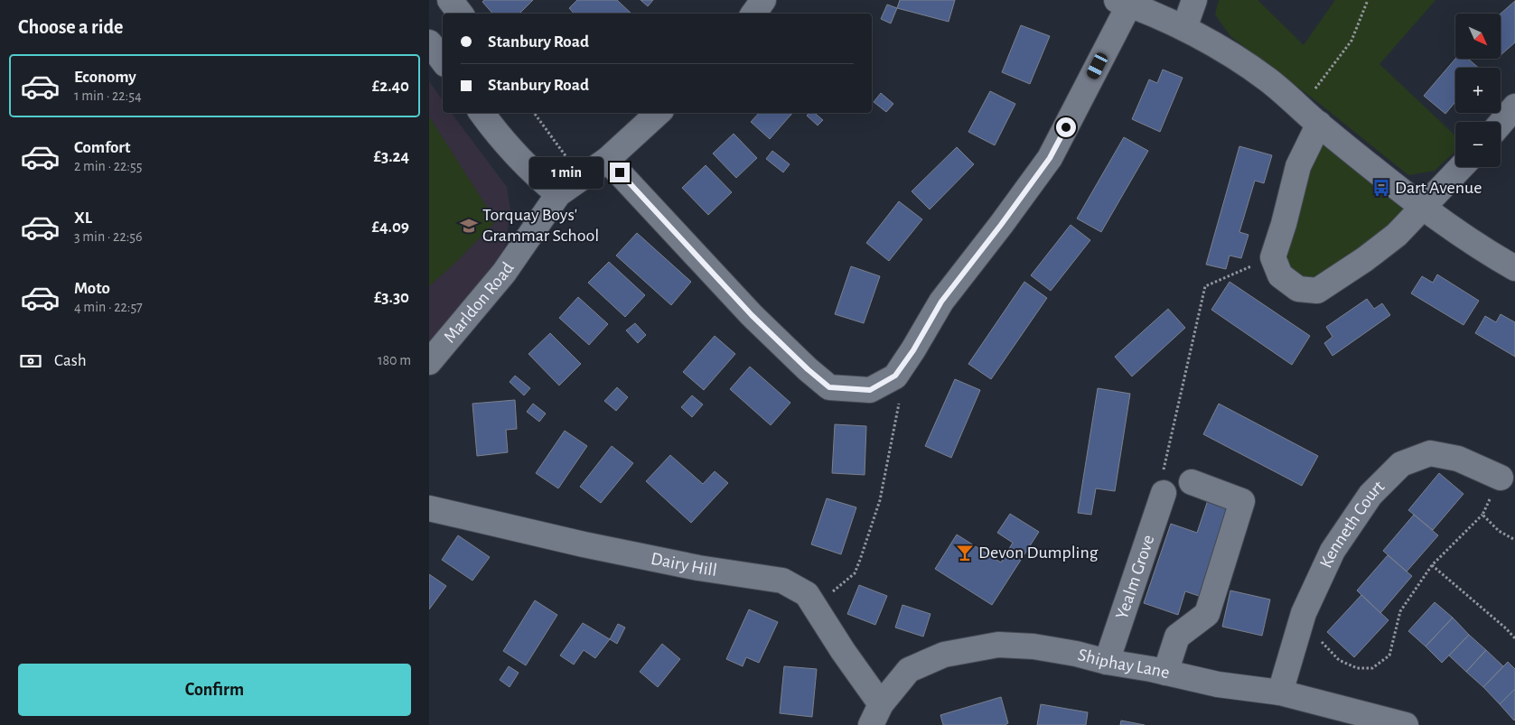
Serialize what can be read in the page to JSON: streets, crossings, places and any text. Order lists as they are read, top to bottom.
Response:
{
  "streets": {
    "street": [
      "Marldon Road",
      "Kenneth Court",
      "Dairy Hill",
      "Yealm Grove",
      "Shiphay Lane"
    ]
  },
  "crossings": [
    ["Kenneth Court", "Shiphay Lane"],
    ["Dairy Hill", "Shiphay Lane"],
    ["Yealm Grove", "Shiphay Lane"]
  ],
  "places": {
    "bus stop": ["Dart Avenue"],
    "school or university": ["Torquay Boys' Grammar School"],
    "bar": ["Devon Dumpling"]
  },
  "north": "bottom right",
  "page": {
    "heading": "Choose a ride",
    "map_buttons": ["+", "−"],
    "banner": ["Stanbury Road", "Stanbury Road"],
    "list": [
      {
        "name": "Economy",
        "note": "1 min · 22:54",
        "value": "£2.40"
      },
      {
        "name": "Comfort",
        "note": "2 min · 22:55",
        "value": "£3.24"
      },
      {
        "name": "XL",
        "note": "3 min · 22:56",
        "value": "£4.09"
      },
      {
        "name": "Moto",
        "note": "4 min · 22:57",
        "value": "£3.30"
      }
    ],
    "bubble": "1 min",
    "pay": ["Cash", "180 m"],
    "buttons": "Confirm"
  }
}
